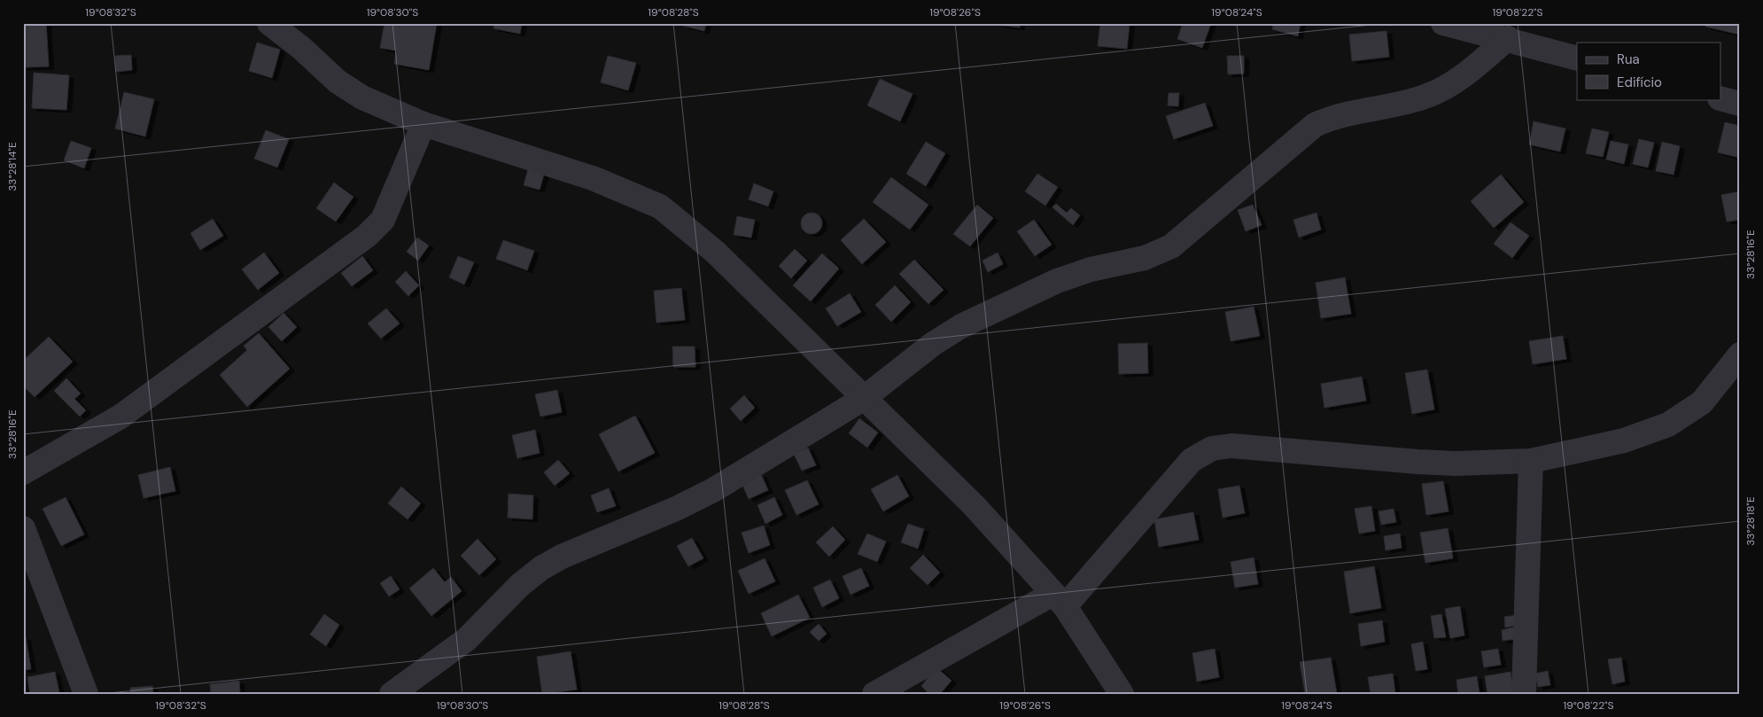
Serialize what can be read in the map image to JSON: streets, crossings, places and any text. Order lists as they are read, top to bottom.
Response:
{
  "legend": ["Rua", "Edifício"],
  "coordinates": [
    "19°08'32\"S",
    "19°08'30\"S",
    "19°08'28\"S",
    "19°08'26\"S",
    "19°08'24\"S",
    "19°08'22\"S",
    "33°28'14\"E",
    "33°28'16\"E",
    "33°28'18\"E"
  ]
}
